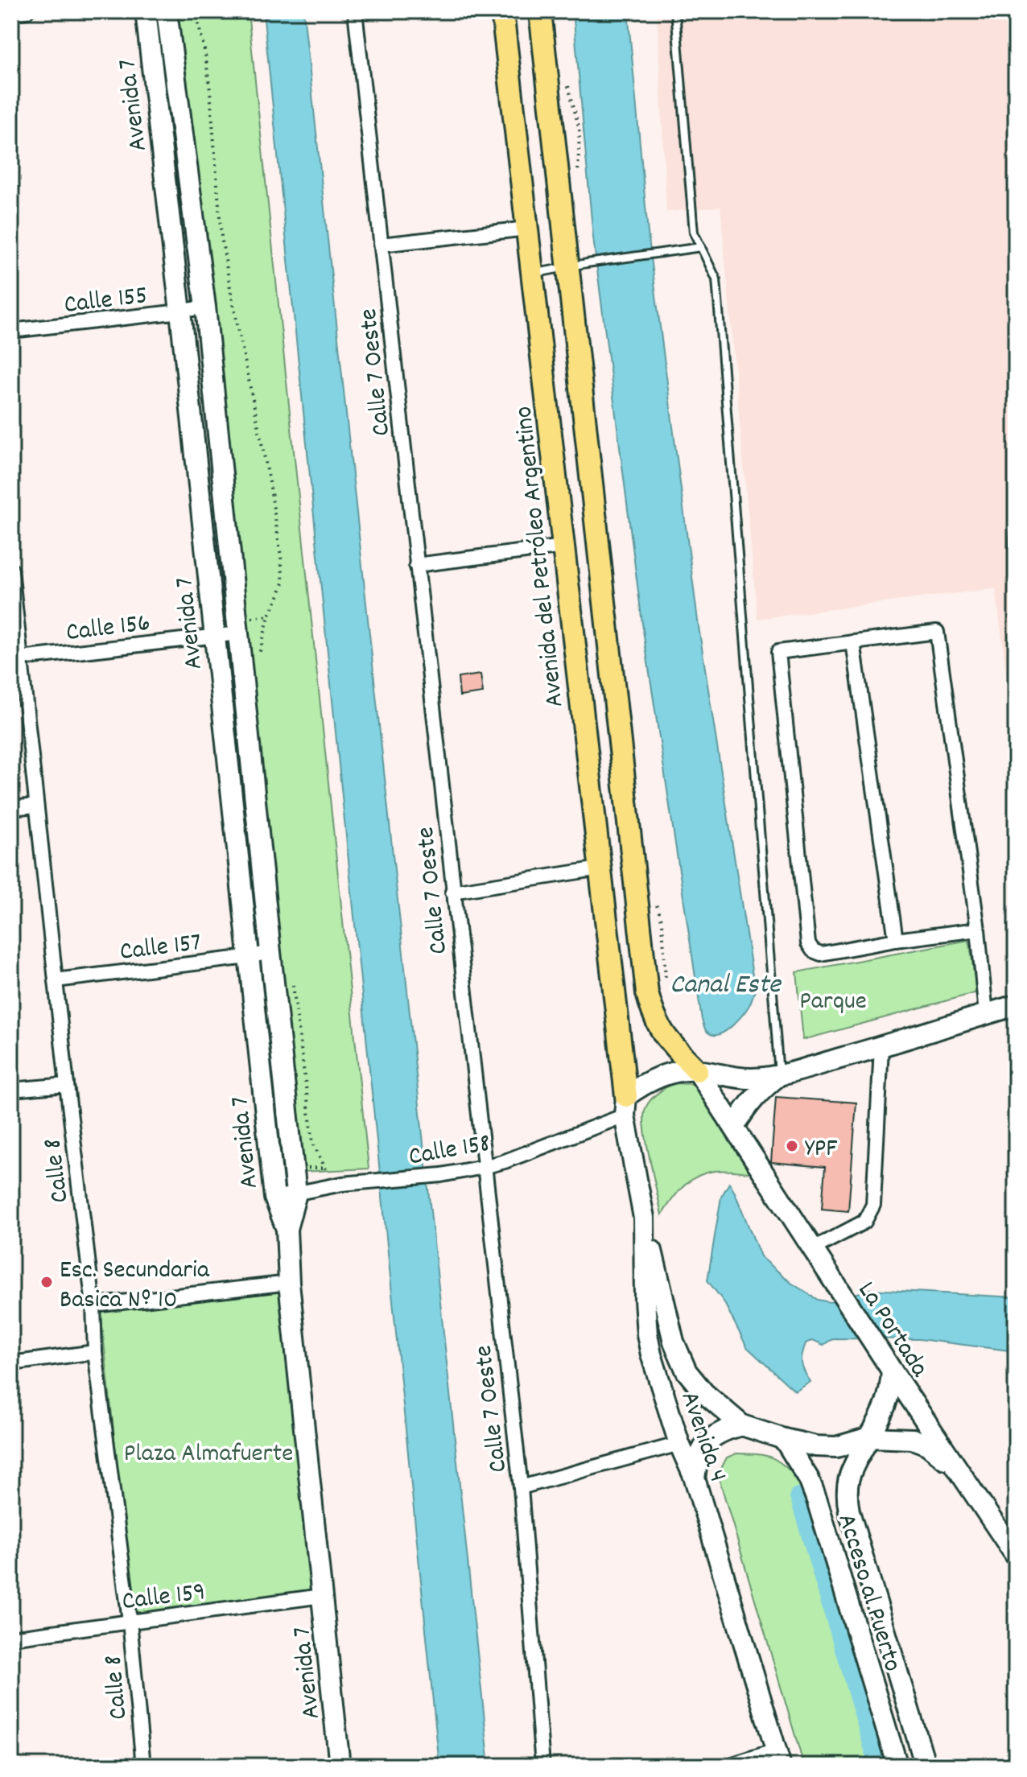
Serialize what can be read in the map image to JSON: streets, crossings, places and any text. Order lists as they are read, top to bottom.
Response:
{
  "streets": {
    "main road": [
      "Avenida 7",
      "Avenida del Petróleo Argentino",
      "La Portada",
      "Avenida 4",
      "Acceso al Puerto"
    ],
    "street": [
      "Calle 155",
      "Calle 7 Oeste",
      "Calle 156",
      "Calle 157",
      "Calle 158",
      "Calle 8",
      "Calle 159"
    ]
  },
  "crossings": [
    ["Avenida 7", "Calle 155"],
    ["Avenida 7", "Calle 156"],
    ["Avenida 7", "Calle 157"],
    ["Avenida 7", "Calle 158"],
    ["Avenida 7", "Calle 159"],
    ["Calle 7 Oeste", "Calle 158"],
    ["Avenida del Petróleo Argentino", "Calle 158"],
    ["Avenida del Petróleo Argentino", "Avenida 4"],
    ["Calle 156", "Calle 8"],
    ["Calle 157", "Calle 8"],
    ["Calle 158", "Avenida 4"],
    ["Calle 8", "Calle 159"],
    ["La Portada", "Acceso al Puerto"]
  ],
  "water": ["Canal Este"],
  "parks": ["Parque", "Plaza Almafuerte"],
  "places": ["YPF", "Esc. Secundaria Basica Nº 10"]
}
